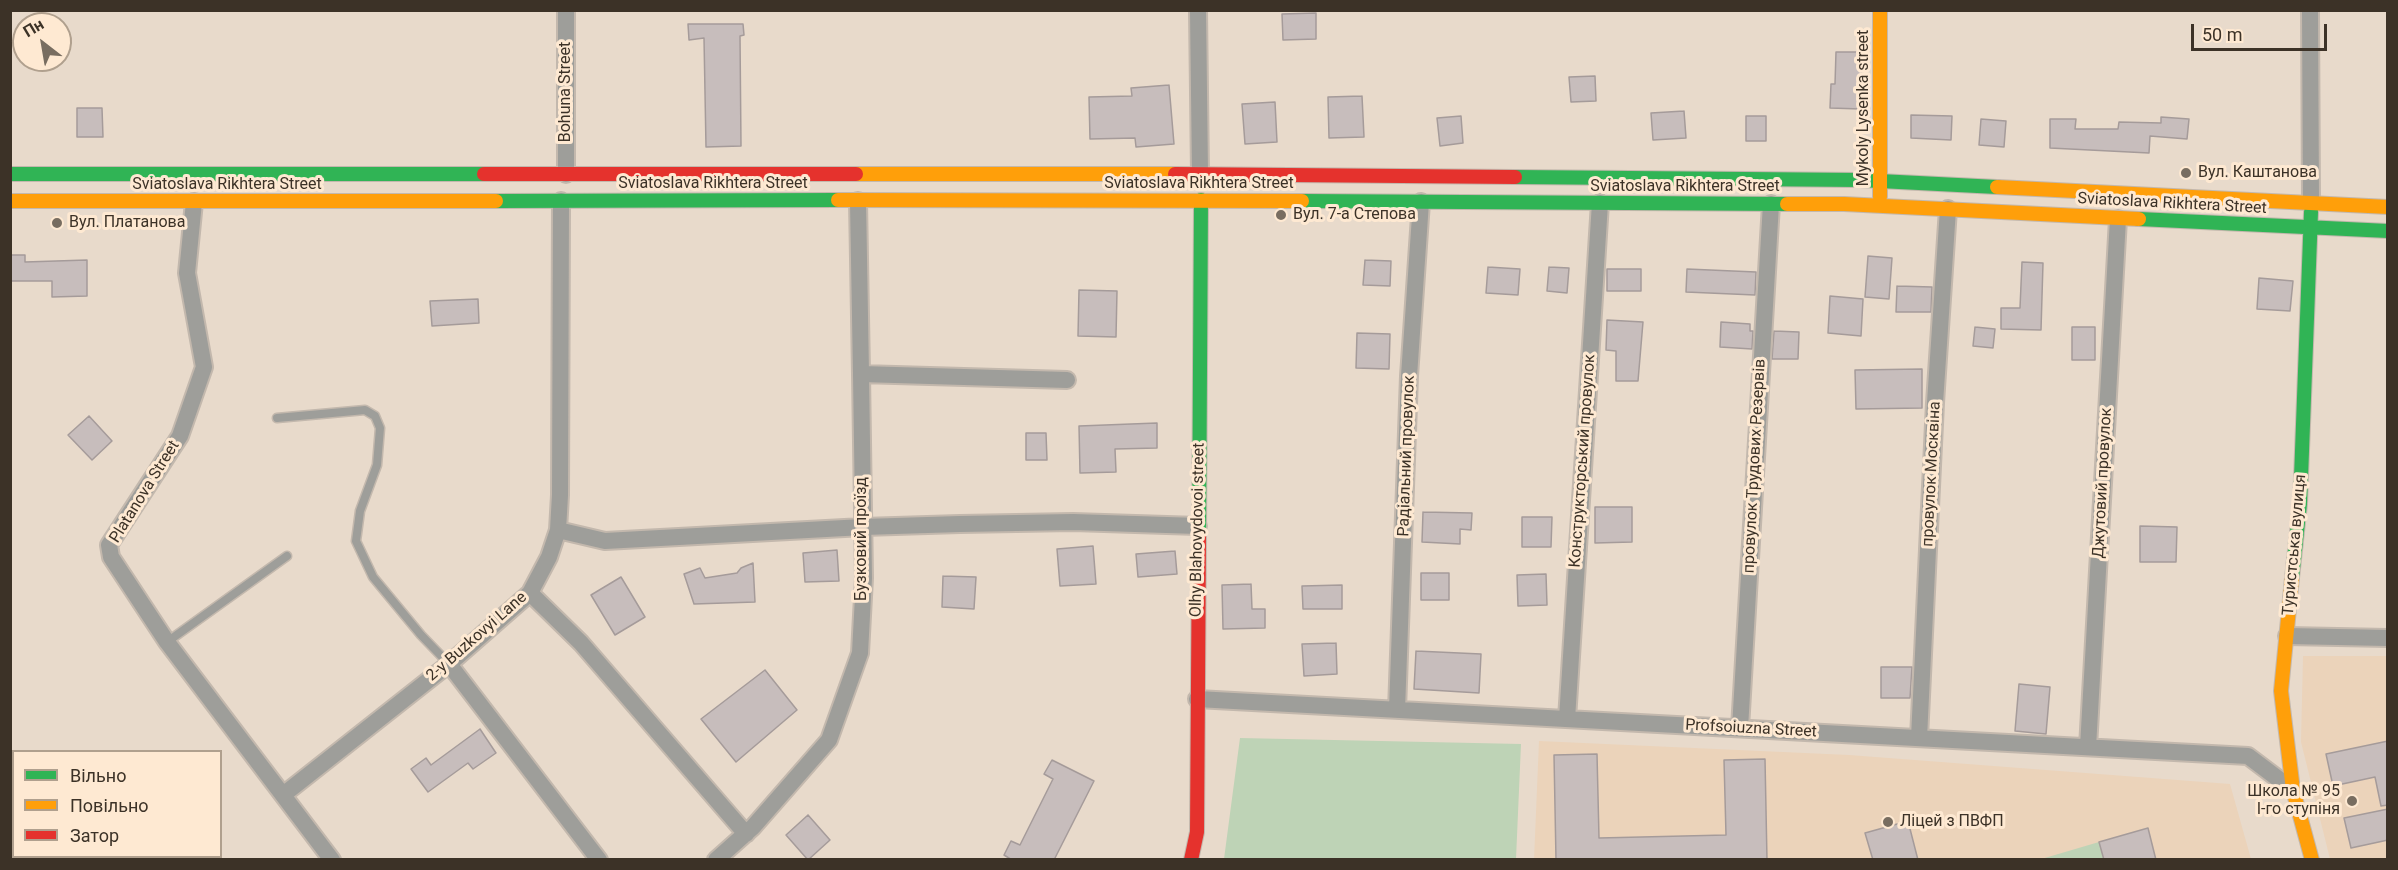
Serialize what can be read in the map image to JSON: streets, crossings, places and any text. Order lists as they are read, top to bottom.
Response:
{
  "streets": {
    "main road": [
      "Mykoly Lysenka street",
      "Sviatoslava Rikhtera Street",
      "Olhy Blahovydovoi street",
      "Туристська вулиця"
    ],
    "street": [
      "Bohuna Street",
      "Радіальний провулок",
      "Конструкторський провулок",
      "провулок Трудових Резервів",
      "провулок Москвіна",
      "Джутовий провулок",
      "Platanova Street",
      "Бузковий проїзд",
      "2-y Buzkovyi Lane",
      "Profsoiuzna Street"
    ]
  },
  "crossings": [
    ["Bohuna Street", "Sviatoslava Rikhtera Street"],
    ["Mykoly Lysenka street", "Sviatoslava Rikhtera Street"],
    ["Sviatoslava Rikhtera Street", "Радіальний провулок"],
    ["Sviatoslava Rikhtera Street", "Конструкторський провулок"],
    ["Sviatoslava Rikhtera Street", "провулок Трудових Резервів"],
    ["Sviatoslava Rikhtera Street", "провулок Москвіна"],
    ["Sviatoslava Rikhtera Street", "Джутовий провулок"],
    ["Sviatoslava Rikhtera Street", "Platanova Street"],
    ["Sviatoslava Rikhtera Street", "Olhy Blahovydovoi street"],
    ["Sviatoslava Rikhtera Street", "Бузковий проїзд"],
    ["Sviatoslava Rikhtera Street", "Туристська вулиця"],
    ["Sviatoslava Rikhtera Street", "2-y Buzkovyi Lane"],
    ["Радіальний провулок", "Profsoiuzna Street"],
    ["Конструкторський провулок", "Profsoiuzna Street"],
    ["провулок Трудових Резервів", "Profsoiuzna Street"],
    ["провулок Москвіна", "Profsoiuzna Street"],
    ["Джутовий провулок", "Profsoiuzna Street"],
    ["Platanova Street", "2-y Buzkovyi Lane"],
    ["Olhy Blahovydovoi street", "Profsoiuzna Street"],
    ["Туристська вулиця", "Profsoiuzna Street"]
  ],
  "places": [
    "Вул. Каштанова",
    "Вул. 7-а Степова",
    "Вул. Платанова",
    "Школа № 95 І-го ступіня",
    "Ліцей з ПВФП"
  ],
  "legend": ["Вільно", "Повільно", "Затор"],
  "scale_bar": "50 m",
  "north": "top left"
}
